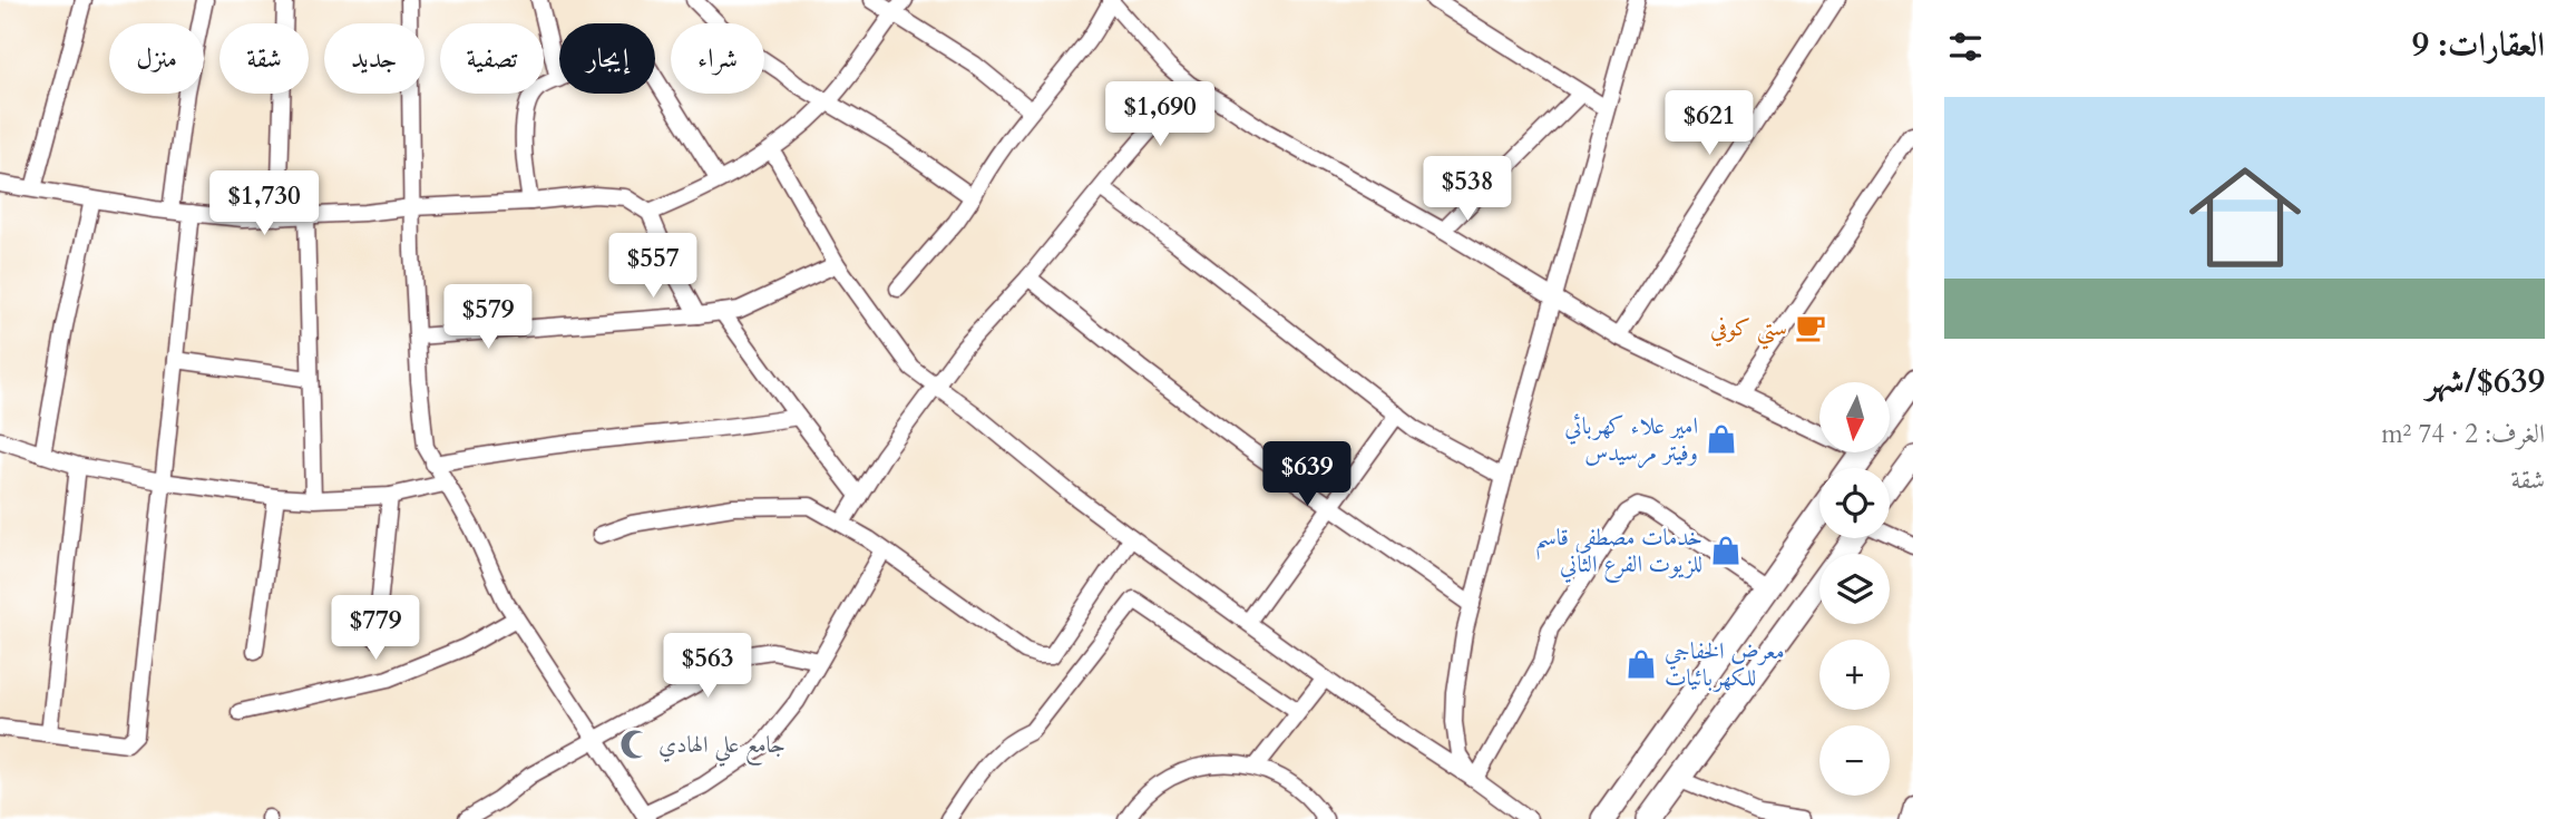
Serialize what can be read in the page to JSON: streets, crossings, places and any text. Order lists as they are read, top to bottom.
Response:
{
  "places": {
    "cafe": ["ستي كوفي"],
    "shop": ["امير علاء كهربائي وفيتر مرسيدس", "خدمات مصطفى قاسم للزيوت الفرع الثاني", "معرض الخفاجي للكهربائيات"],
    "mosque": ["جامع علي الهادي"]
  },
  "north": "bottom",
  "page": {
    "heading": "العقارات: 9",
    "chip": [
      "شراء",
      "إيجار",
      "تصفية",
      "جديد",
      "شقة",
      "منزل"
    ],
    "price": [
      "$1,690",
      "$621",
      "$538",
      "$1,730",
      "$557",
      "$579",
      "$639",
      "$779",
      "$563"
    ],
    "list": [
      {
        "name": "$639/شهر",
        "note": "الغرف: 2 · 74 m² · شقة"
      }
    ],
    "map_buttons": ["+", "−"]
  }
}
